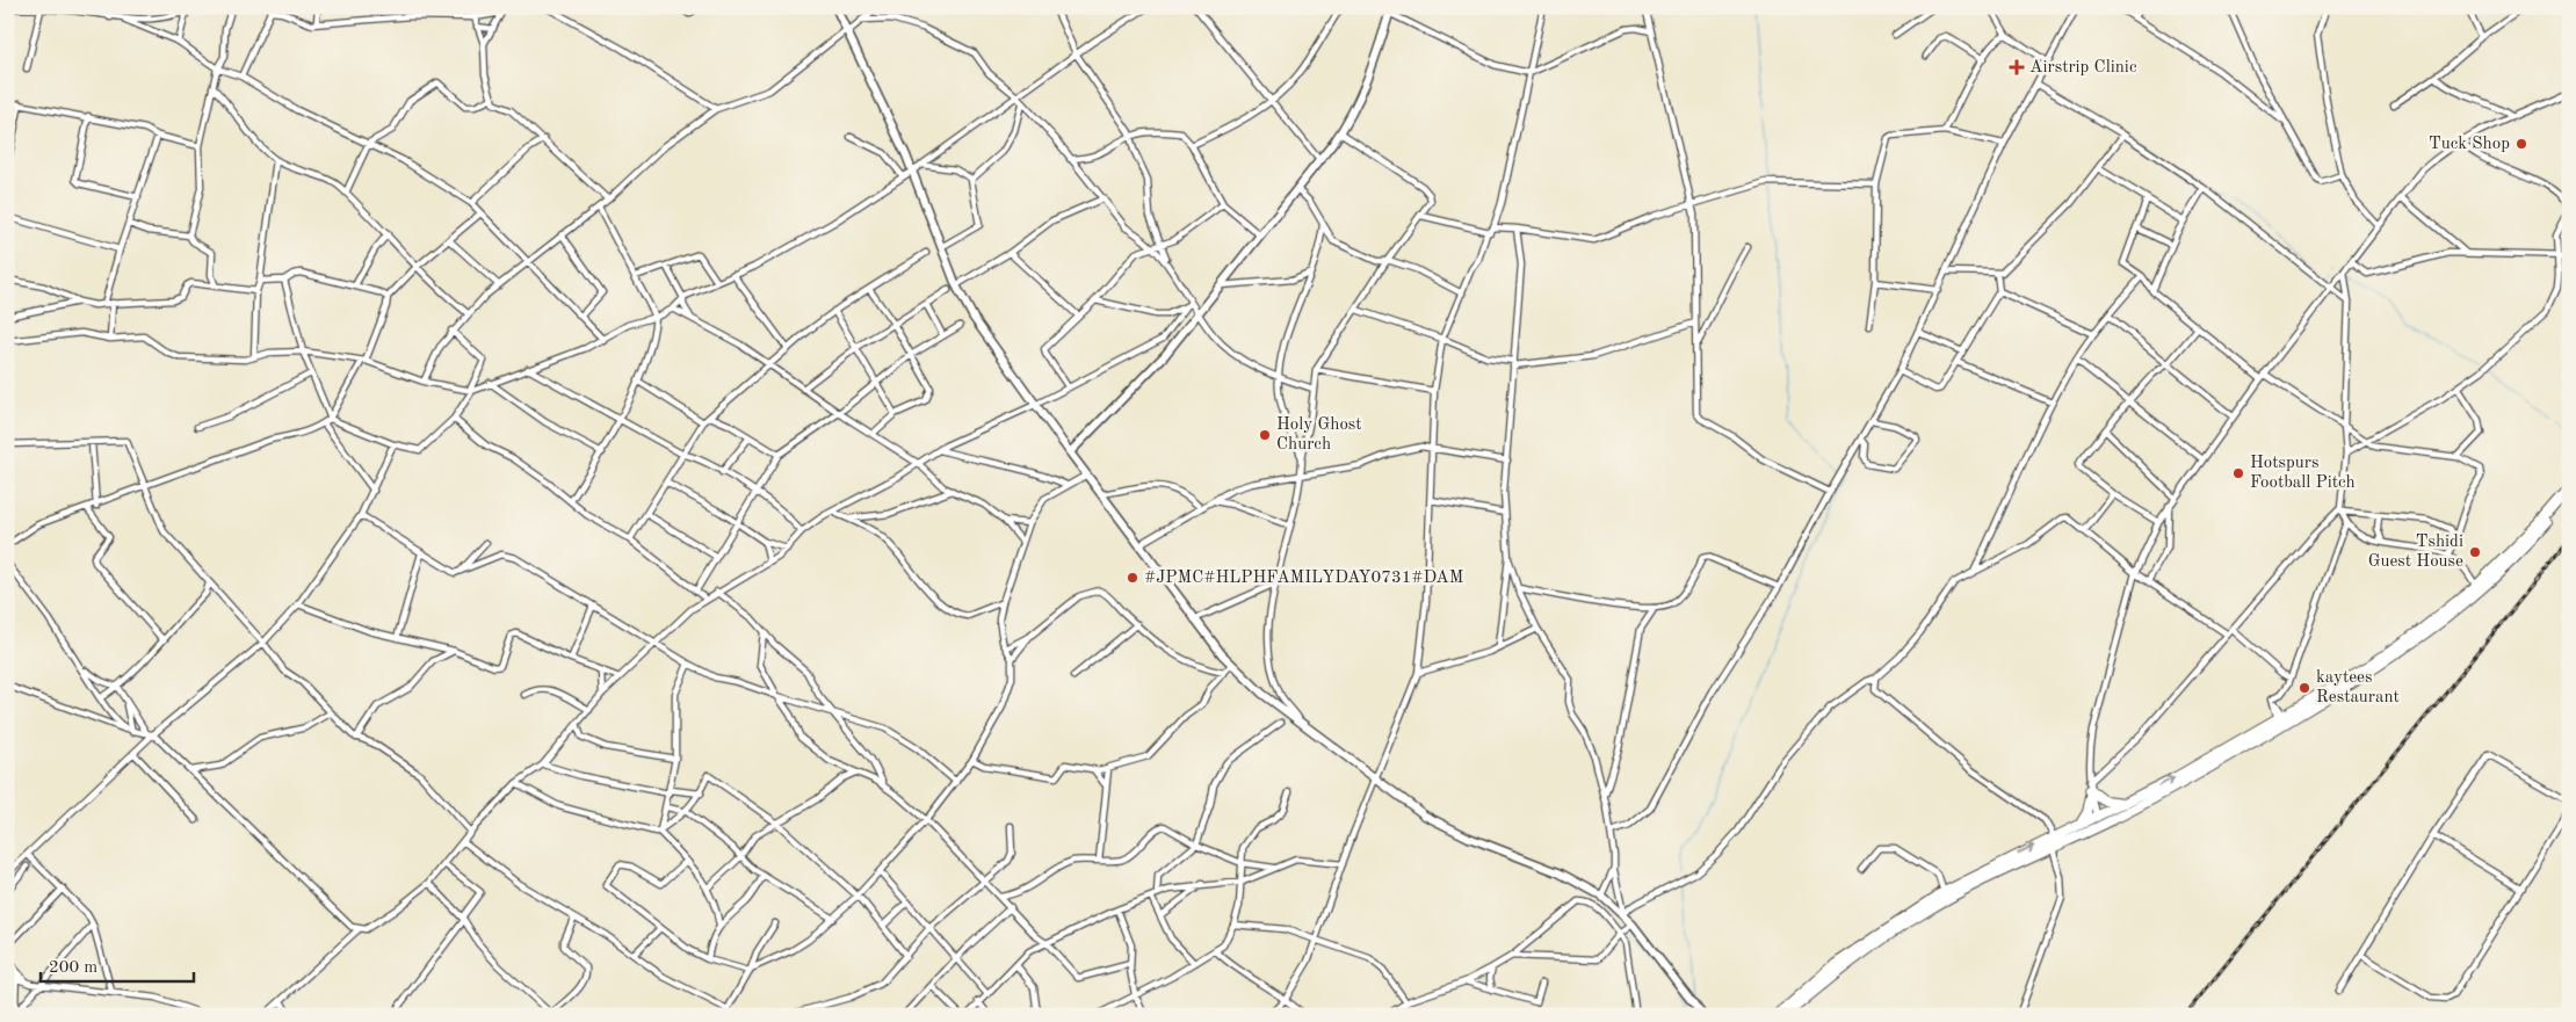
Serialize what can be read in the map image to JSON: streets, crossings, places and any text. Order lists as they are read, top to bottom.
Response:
{
  "places": {
    "health": ["Airstrip Clinic"],
    "other": [
      "Tuck Shop",
      "Holy Ghost Church",
      "Hotspurs Football Pitch",
      "Tshidi Guest House",
      "#JPMC#HLPHFAMILYDAY0731#DAM",
      "kaytees Restaurant"
    ]
  },
  "scale_bar": "200 m"
}
